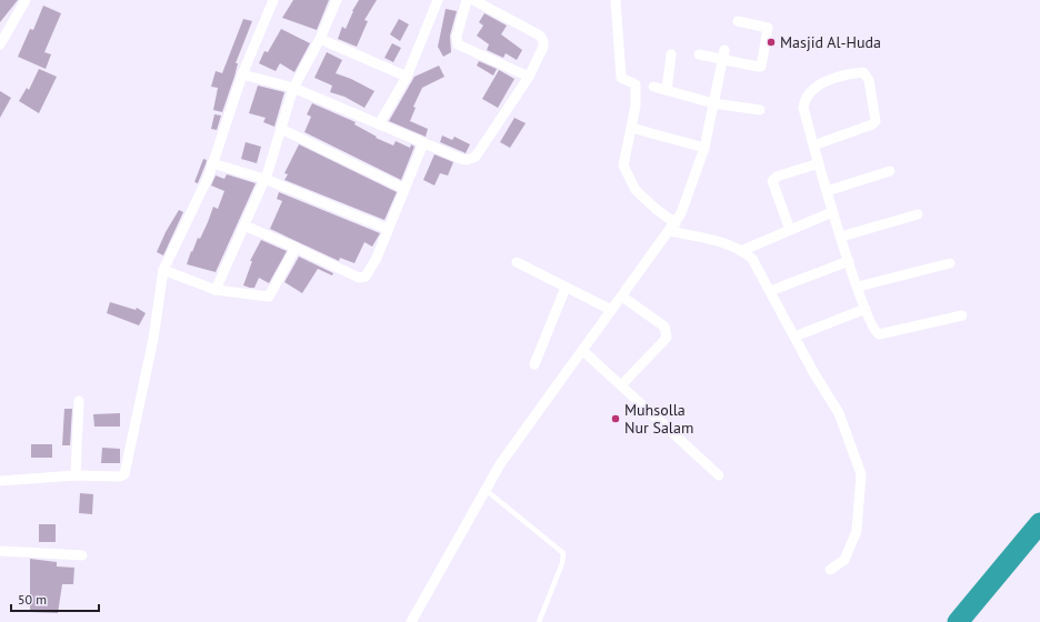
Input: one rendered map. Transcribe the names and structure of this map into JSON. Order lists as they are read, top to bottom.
{
  "places": ["Masjid Al-Huda", "Muhsolla Nur Salam"],
  "scale_bar": "50 m"
}
